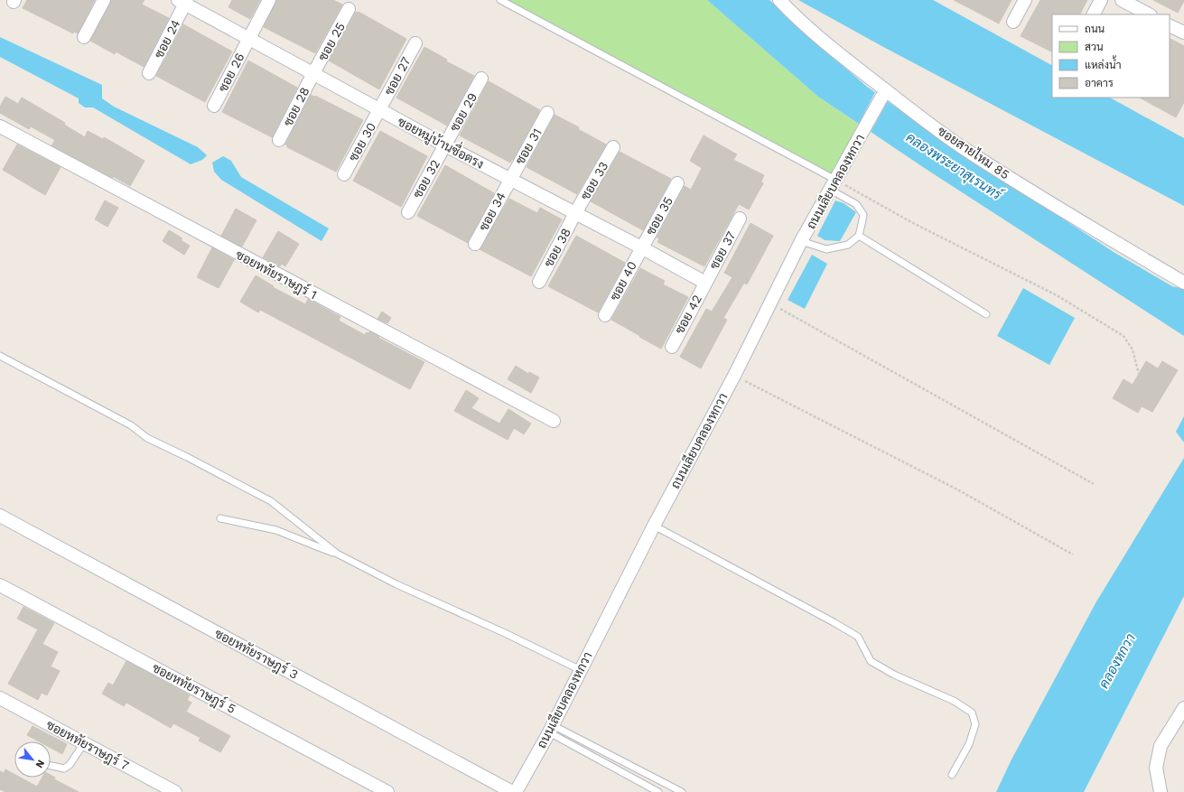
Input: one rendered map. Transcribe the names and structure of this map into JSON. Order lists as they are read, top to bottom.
{
  "streets": {
    "street": [
      "ซอย 24",
      "ซอย 25",
      "ซอย 26",
      "ซอย 27",
      "ซอย 28",
      "ซอย 29",
      "ซอย 30",
      "ซอยหมู่บ้านซื่อตรง",
      "ซอย 31",
      "ซอยสายไหม 85",
      "ซอย 32",
      "ซอย 33",
      "ถนนเลียบคลองหกวา",
      "ซอย 34",
      "ซอย 35",
      "ซอย 38",
      "ซอย 37",
      "ซอยหทัยราษฎร์ 1",
      "ซอย 40",
      "ซอย 42",
      "ซอยหทัยราษฎร์ 3",
      "ซอยหทัยราษฎร์ 5",
      "ซอยหทัยราษฎร์ 7"
    ]
  },
  "crossings": [
    ["ซอย 24", "ซอยหมู่บ้านซื่อตรง"],
    ["ซอย 25", "ซอย 28"],
    ["ซอย 25", "ซอยหมู่บ้านซื่อตรง"],
    ["ซอย 26", "ซอยหมู่บ้านซื่อตรง"],
    ["ซอย 27", "ซอย 30"],
    ["ซอย 27", "ซอยหมู่บ้านซื่อตรง"],
    ["ซอย 28", "ซอยหมู่บ้านซื่อตรง"],
    ["ซอย 29", "ซอยหมู่บ้านซื่อตรง"],
    ["ซอย 29", "ซอย 32"],
    ["ซอย 30", "ซอยหมู่บ้านซื่อตรง"],
    ["ซอยหมู่บ้านซื่อตรง", "ซอย 31"],
    ["ซอยหมู่บ้านซื่อตรง", "ซอย 32"],
    ["ซอยหมู่บ้านซื่อตรง", "ซอย 33"],
    ["ซอยหมู่บ้านซื่อตรง", "ซอย 34"],
    ["ซอยหมู่บ้านซื่อตรง", "ซอย 35"],
    ["ซอยหมู่บ้านซื่อตรง", "ซอย 38"],
    ["ซอยหมู่บ้านซื่อตรง", "ซอย 37"],
    ["ซอยหมู่บ้านซื่อตรง", "ซอย 40"],
    ["ซอยหมู่บ้านซื่อตรง", "ซอย 42"],
    ["ซอย 31", "ซอย 34"],
    ["ซอยสายไหม 85", "ถนนเลียบคลองหกวา"],
    ["ซอย 33", "ซอย 38"],
    ["ซอย 35", "ซอย 40"],
    ["ซอย 37", "ซอย 42"]
  ],
  "water": ["คลองพระยาสุเรนทร์", "คลองหกวา"],
  "legend": [
    "ถนน",
    "สวน",
    "แหล่งน้ำ",
    "อาคาร"
  ],
  "north": "bottom right"
}
